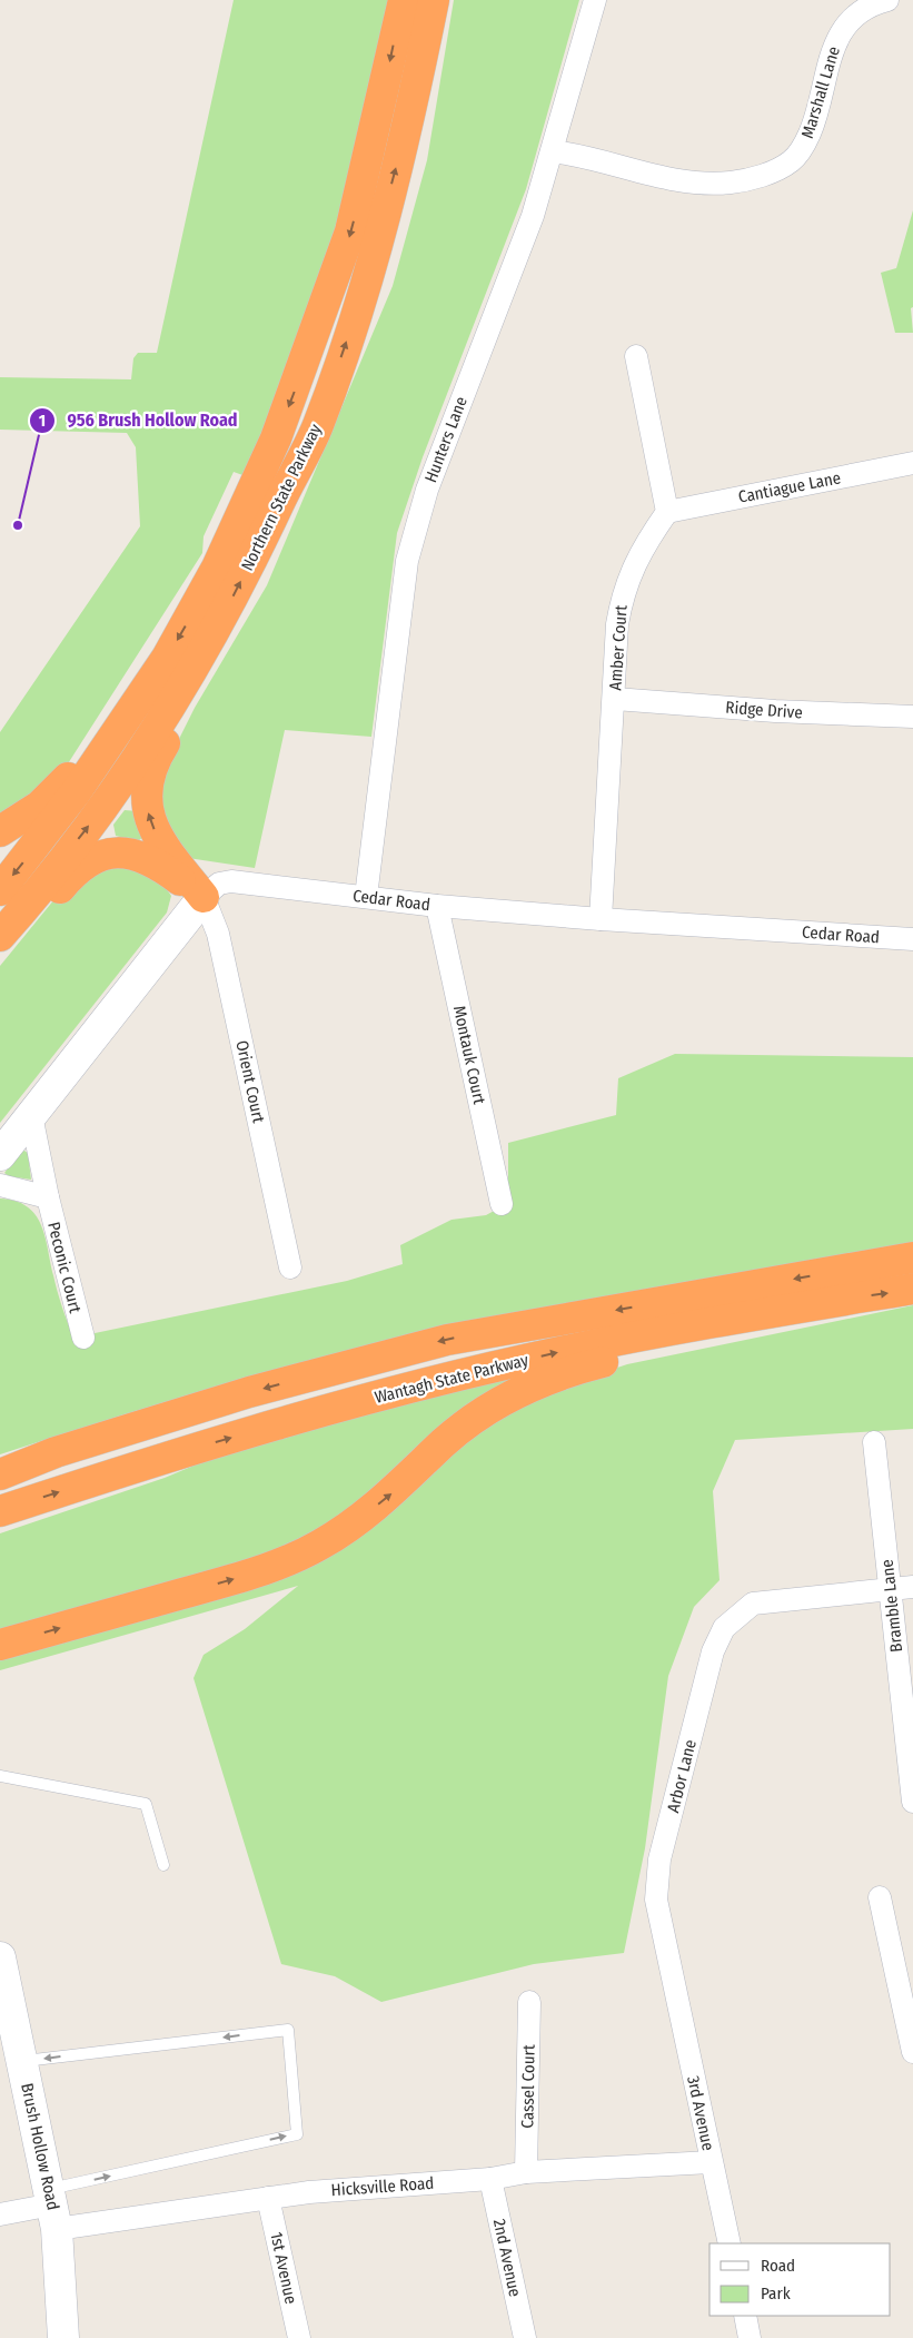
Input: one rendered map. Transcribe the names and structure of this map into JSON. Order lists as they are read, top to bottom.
{
  "streets": {
    "highway": ["Northern State Parkway", "Wantagh State Parkway"],
    "main road": ["Cedar Road", "Brush Hollow Road"],
    "street": [
      "Marshall Lane",
      "Hunters Lane",
      "Cantiague Lane",
      "Amber Court",
      "Ridge Drive",
      "Montauk Court",
      "Orient Court",
      "Peconic Court",
      "Bramble Lane",
      "Arbor Lane",
      "Cassel Court",
      "3rd Avenue",
      "Hicksville Road",
      "2nd Avenue",
      "1st Avenue"
    ]
  },
  "crossings": [
    ["Marshall Lane", "Hunters Lane"],
    ["Hunters Lane", "Cedar Road"],
    ["Cantiague Lane", "Amber Court"],
    ["Amber Court", "Ridge Drive"],
    ["Amber Court", "Cedar Road"],
    ["Cedar Road", "Montauk Court"],
    ["Cedar Road", "Orient Court"],
    ["Cedar Road", "Peconic Court"],
    ["Bramble Lane", "Arbor Lane"],
    ["Arbor Lane", "3rd Avenue"],
    ["Cassel Court", "Hicksville Road"],
    ["3rd Avenue", "Hicksville Road"],
    ["Brush Hollow Road", "Hicksville Road"],
    ["Hicksville Road", "2nd Avenue"],
    ["Hicksville Road", "1st Avenue"]
  ],
  "places": ["956 Brush Hollow Road"],
  "legend": ["Road", "Park"]
}
